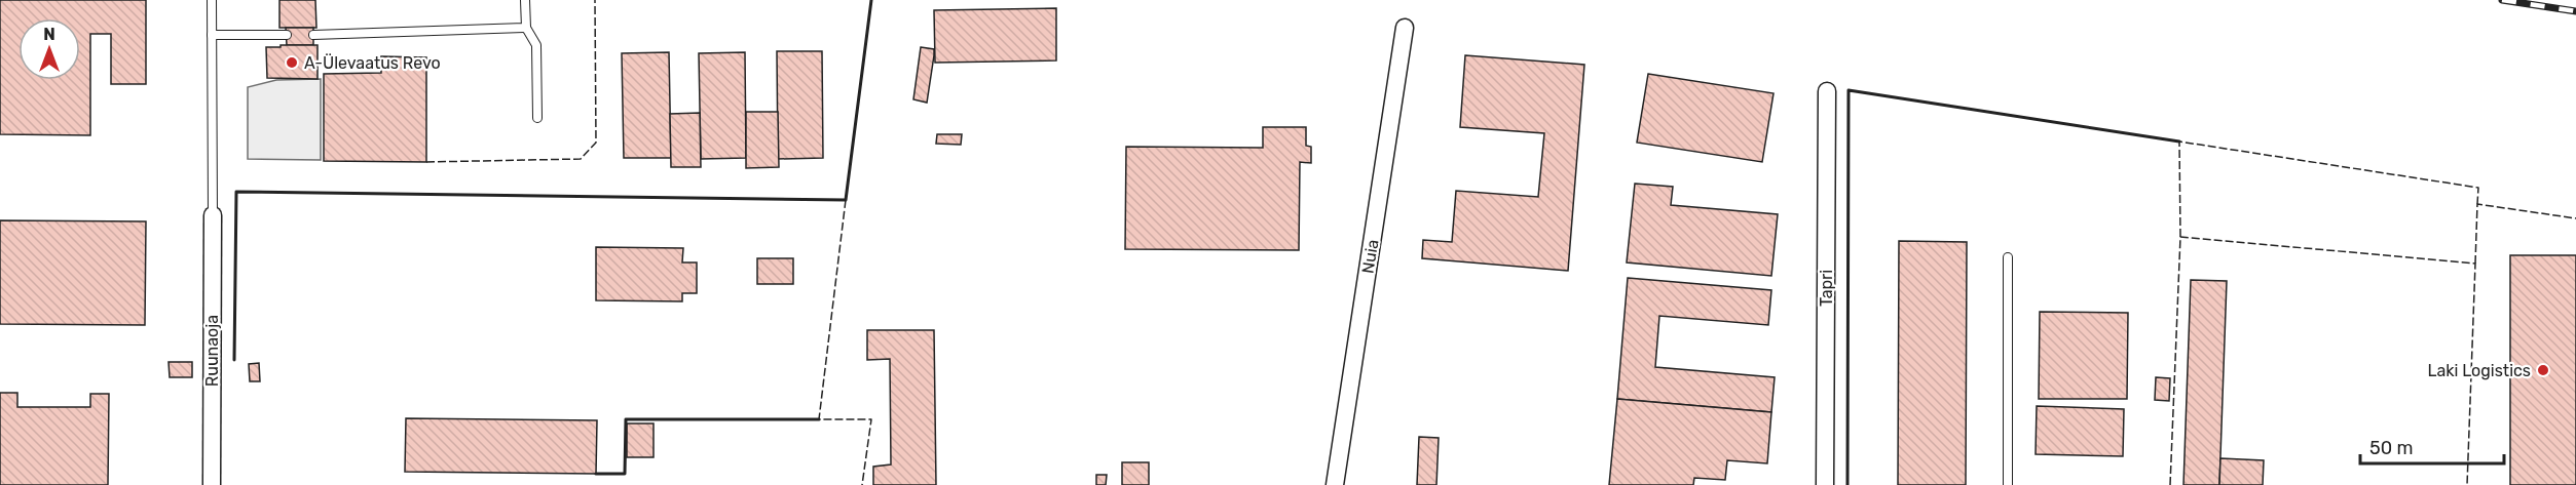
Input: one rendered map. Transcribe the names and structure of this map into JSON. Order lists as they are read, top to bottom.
{
  "streets": {
    "street": ["Nuia", "Tapri", "Ruunaoja"]
  },
  "places": ["A-Ülevaatus Revo", "Laki Logistics"],
  "scale_bar": "50 m",
  "north": "top"
}
